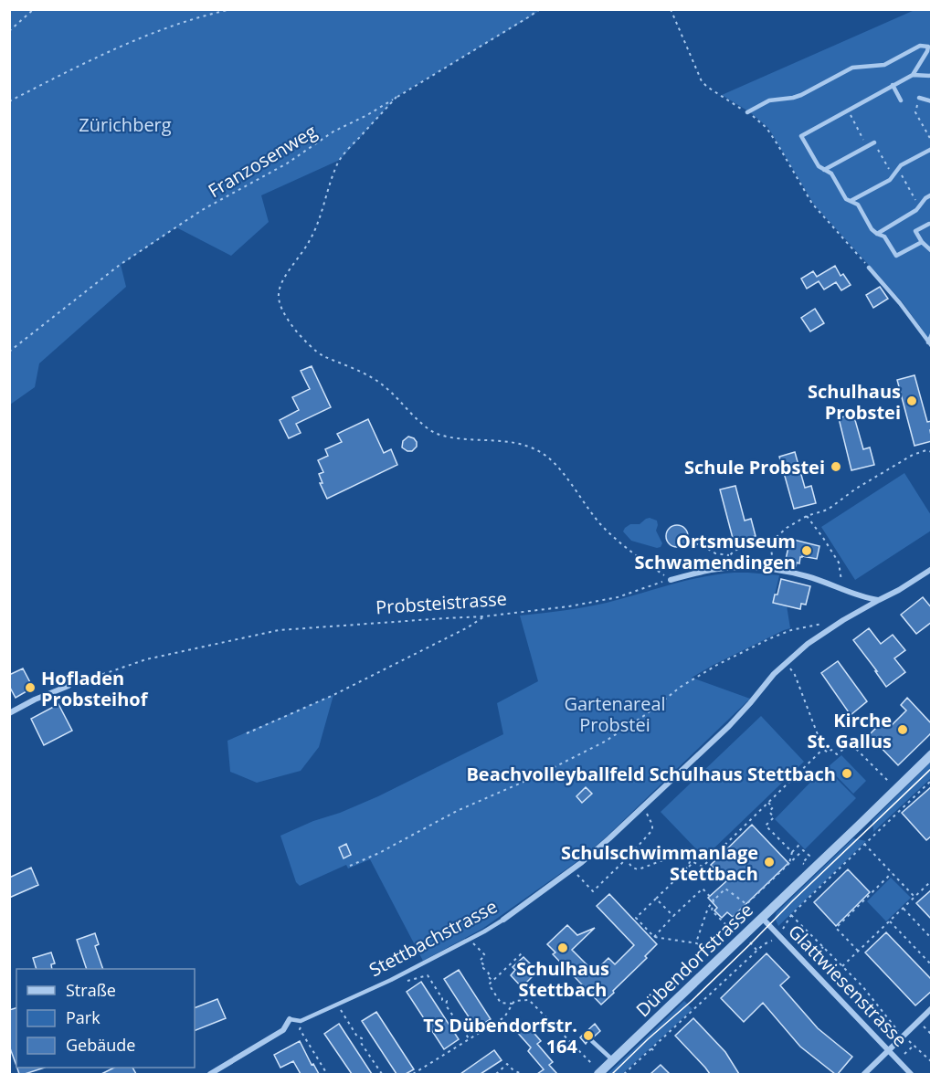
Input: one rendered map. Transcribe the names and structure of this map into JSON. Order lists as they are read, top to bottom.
{
  "streets": {
    "street": ["Stettbachstrasse", "Dübendorfstrasse", "Glattwiesenstrasse"],
    "path": ["Franzosenweg", "Probsteistrasse"]
  },
  "crossings": [
    ["Dübendorfstrasse", "Glattwiesenstrasse"]
  ],
  "parks": ["Zürichberg", "Gartenareal Probstei"],
  "places": [
    "Schulhaus Probstei",
    "Schule Probstei",
    "Ortsmuseum Schwamendingen",
    "Hofladen Probsteihof",
    "Kirche St. Gallus",
    "Beachvolleyballfeld Schulhaus Stettbach",
    "Schulschwimmanlage Stettbach",
    "Schulhaus Stettbach",
    "TS Dübendorfstr. 164"
  ],
  "legend": ["Straße", "Park", "Gebäude"]
}
